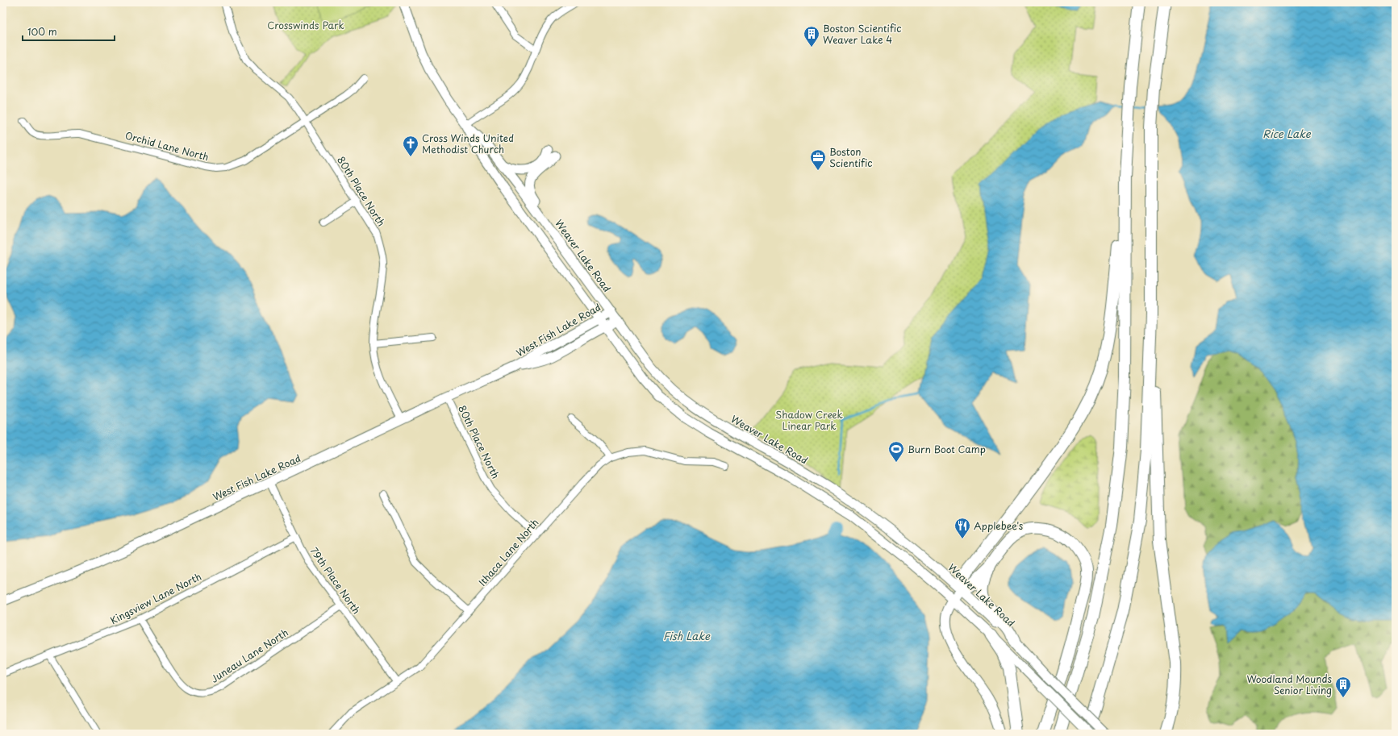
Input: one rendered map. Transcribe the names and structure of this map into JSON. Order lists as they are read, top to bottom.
{
  "streets": {
    "main road": ["Weaver Lake Road", "West Fish Lake Road"],
    "street": [
      "Orchid Lane North",
      "80th Place North",
      "Ithaca Lane North",
      "79th Place North",
      "Kingsview Lane North",
      "Juneau Lane North"
    ]
  },
  "crossings": [
    ["Orchid Lane North", "80th Place North"],
    ["80th Place North", "West Fish Lake Road"],
    ["80th Place North", "Ithaca Lane North"],
    ["Weaver Lake Road", "West Fish Lake Road"],
    ["West Fish Lake Road", "79th Place North"],
    ["Ithaca Lane North", "79th Place North"],
    ["79th Place North", "Kingsview Lane North"],
    ["79th Place North", "Juneau Lane North"],
    ["Kingsview Lane North", "Juneau Lane North"]
  ],
  "water": ["Rice Lake", "Fish Lake"],
  "parks": ["Crosswinds Park", "Shadow Creek Linear Park"],
  "places": {
    "building": ["Boston Scientific Weaver Lake 4", "Woodland Mounds Senior Living"],
    "church": ["Cross Winds United Methodist Church"],
    "office": ["Boston Scientific"],
    "sports": ["Burn Boot Camp"],
    "restaurant": ["Applebee's"]
  },
  "scale_bar": "100 m"
}
